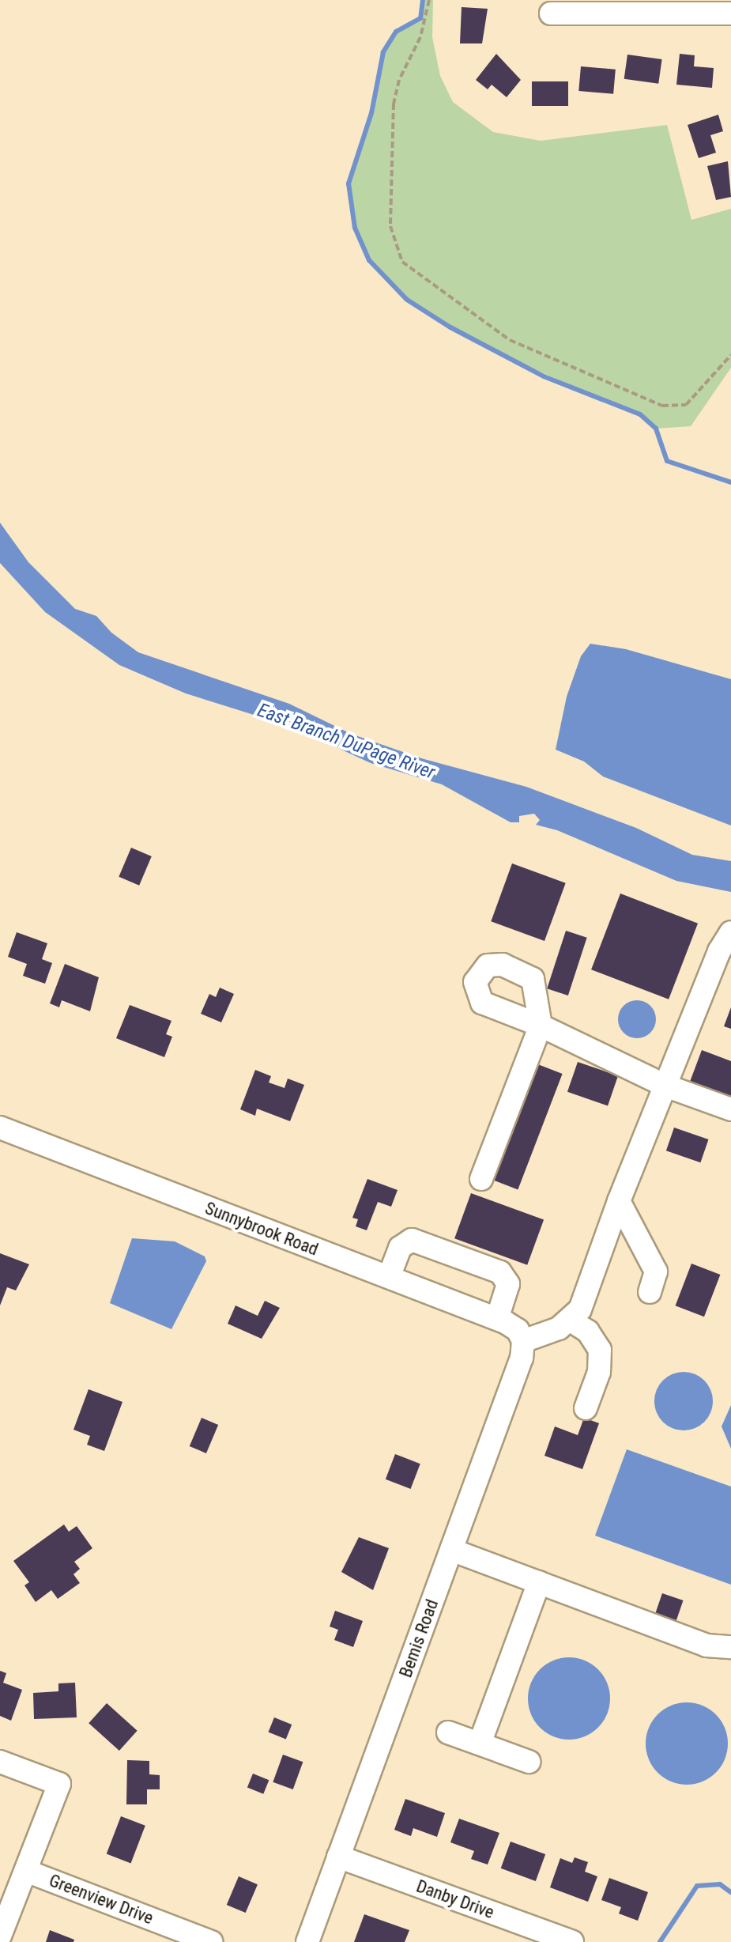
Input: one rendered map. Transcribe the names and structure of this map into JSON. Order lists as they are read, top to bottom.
{
  "streets": {
    "street": [
      "Sunnybrook Road",
      "Bemis Road",
      "Greenview Drive",
      "Danby Drive"
    ]
  },
  "crossings": [
    ["Sunnybrook Road", "Bemis Road"],
    ["Bemis Road", "Danby Drive"]
  ],
  "water": ["East Branch DuPage River"]
}
